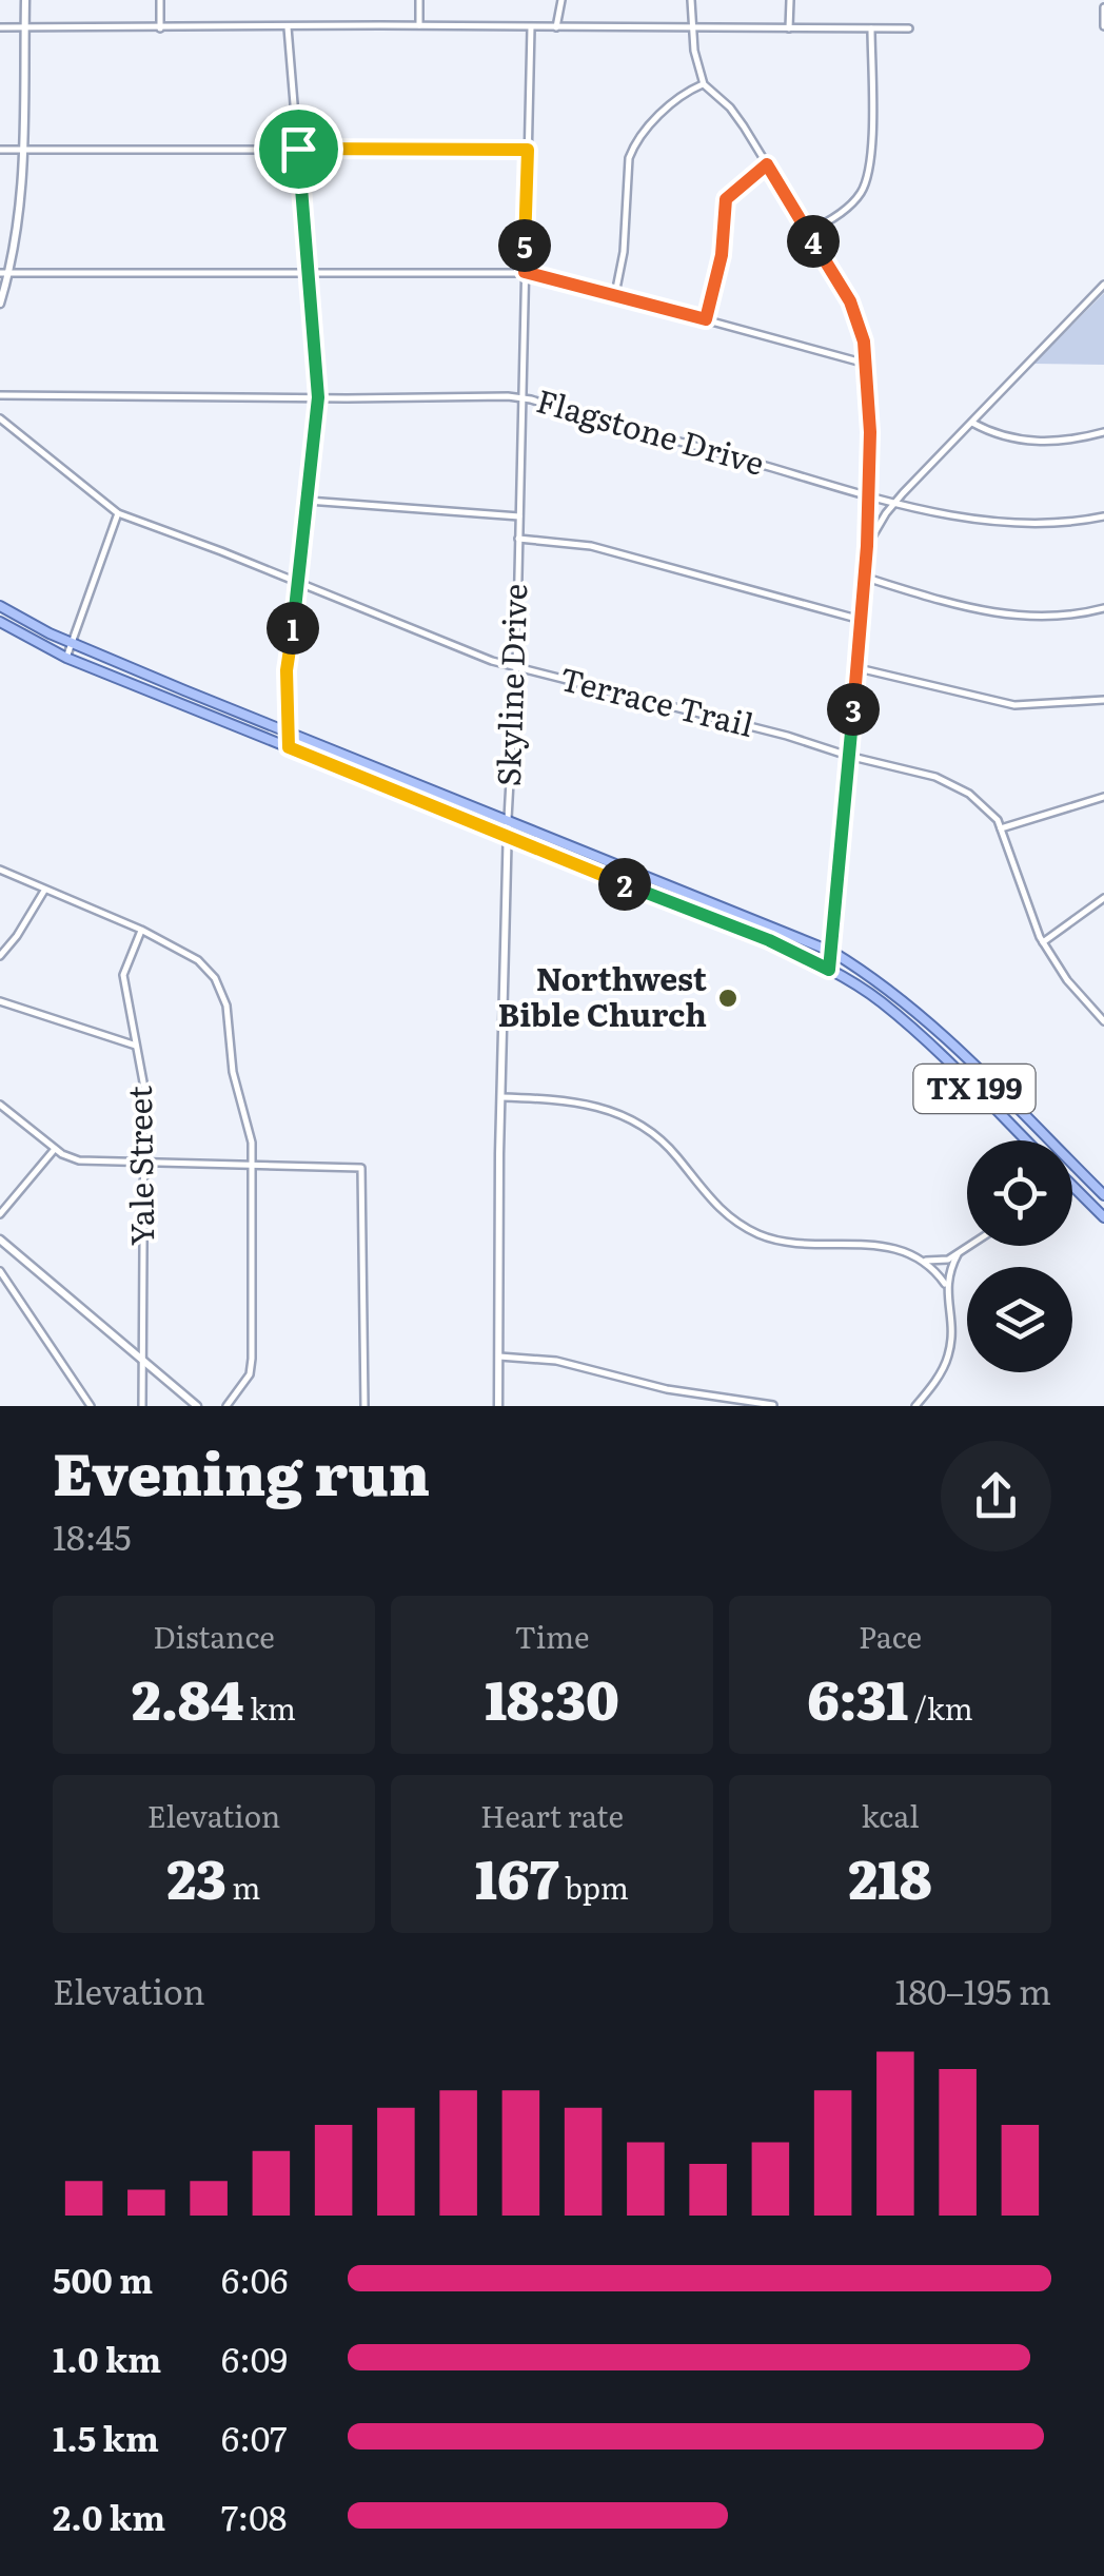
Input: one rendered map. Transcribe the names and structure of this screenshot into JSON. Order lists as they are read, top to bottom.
{
  "streets": {
    "main road": ["TX 199"],
    "street": [
      "Flagstone Drive",
      "Skyline Drive",
      "Terrace Trail",
      "Yale Street"
    ]
  },
  "crossings": [
    ["Flagstone Drive", "Skyline Drive"],
    ["Skyline Drive", "Terrace Trail"],
    ["Skyline Drive", "TX 199"]
  ],
  "places": ["Northwest Bible Church"],
  "page": {
    "pins": [
      "4",
      "5",
      "1",
      "3",
      "2"
    ],
    "heading": ["Evening run", "18:45"],
    "stats": [
      ["Distance", "2.84 km"],
      ["Time", "18:30"],
      ["Pace", "6:31 /km"],
      ["Elevation", "23 m"],
      ["Heart rate", "167 bpm"],
      ["kcal", "218"]
    ],
    "chart": ["Elevation", "180–195 m"],
    "list": [
      {
        "name": "500 m",
        "note": "6:06"
      },
      {
        "name": "1.0 km",
        "note": "6:09"
      },
      {
        "name": "1.5 km",
        "note": "6:07"
      },
      {
        "name": "2.0 km",
        "note": "7:08"
      }
    ]
  }
}
